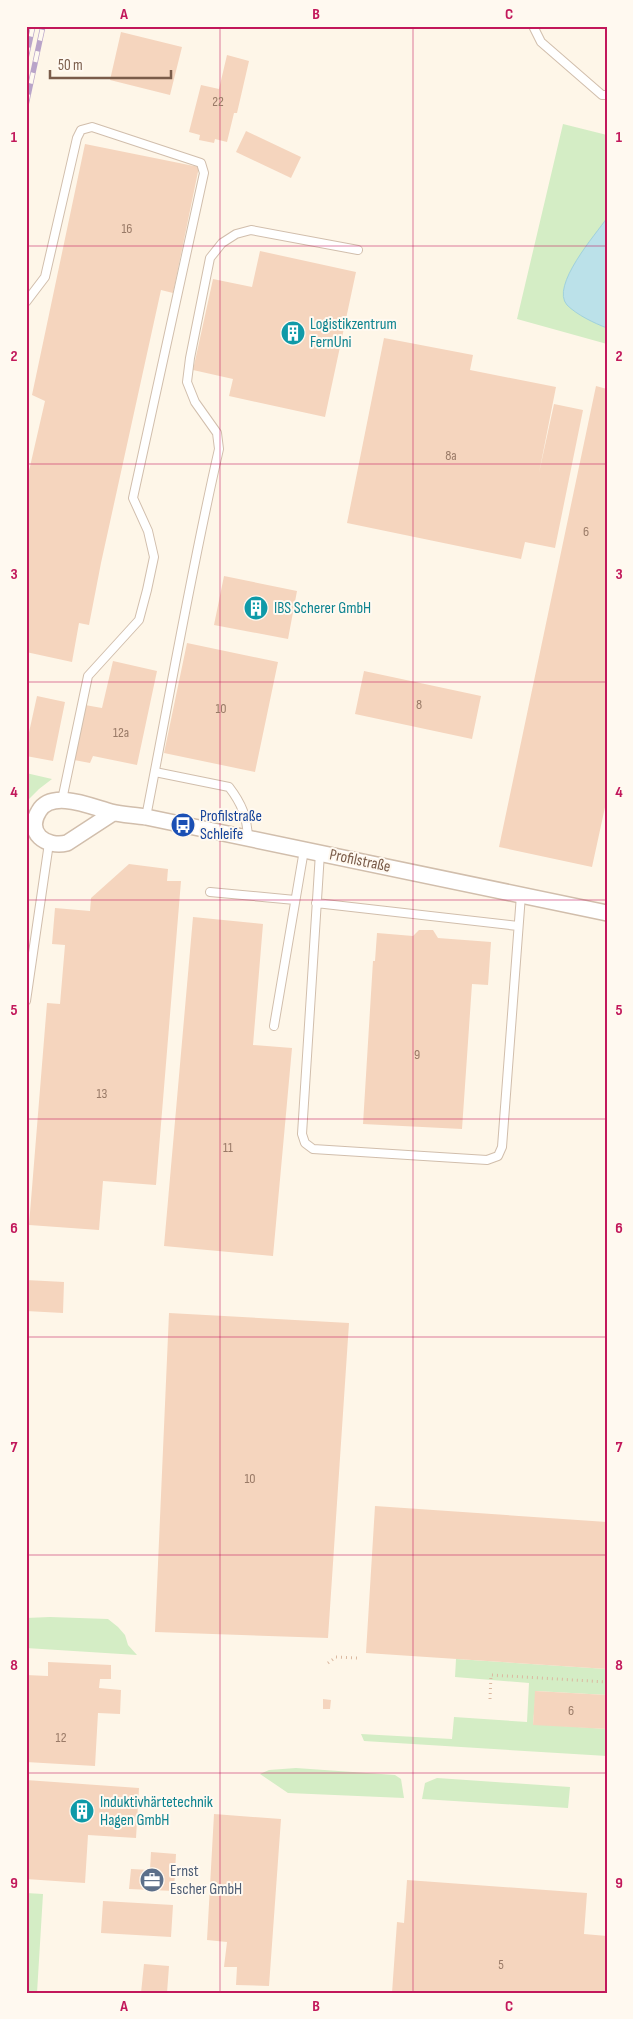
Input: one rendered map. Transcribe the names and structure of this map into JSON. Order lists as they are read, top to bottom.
{
  "streets": {
    "street": ["Profilstraße"]
  },
  "places": {
    "building": ["Logistikzentrum FernUni", "IBS Scherer GmbH", "Induktivhärtetechnik Hagen GmbH"],
    "bus stop": ["Profilstraße Schleife"],
    "office": ["Ernst Escher GmbH"]
  },
  "house_numbers": [
    "22",
    "16",
    "8a",
    "6",
    "8",
    "10",
    "12a",
    "9",
    "13",
    "11",
    "10",
    "6",
    "12",
    "5"
  ],
  "scale_bar": "50 m",
  "grid": {
    "columns": ["A", "B", "C"],
    "rows": [
      "1",
      "2",
      "3",
      "4",
      "5",
      "6",
      "7",
      "8",
      "9"
    ]
  }
}
